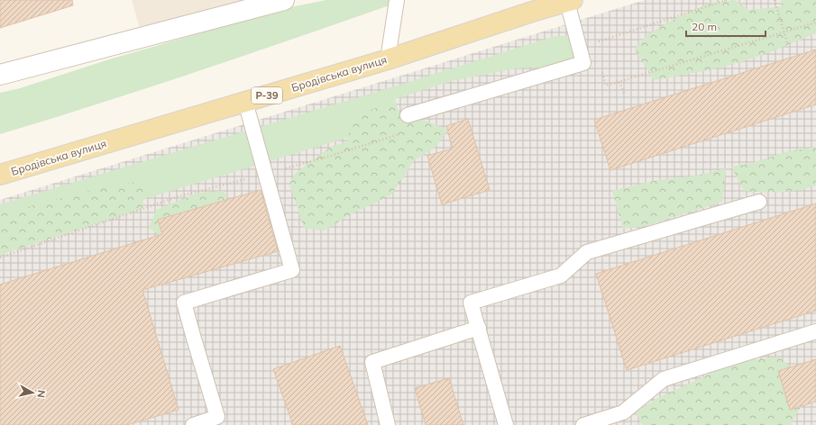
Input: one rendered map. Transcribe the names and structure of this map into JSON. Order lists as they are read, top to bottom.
{
  "streets": {
    "main road": ["Бродівська вулиця", "Р-39"]
  },
  "scale_bar": "20 m",
  "north": "right"
}
